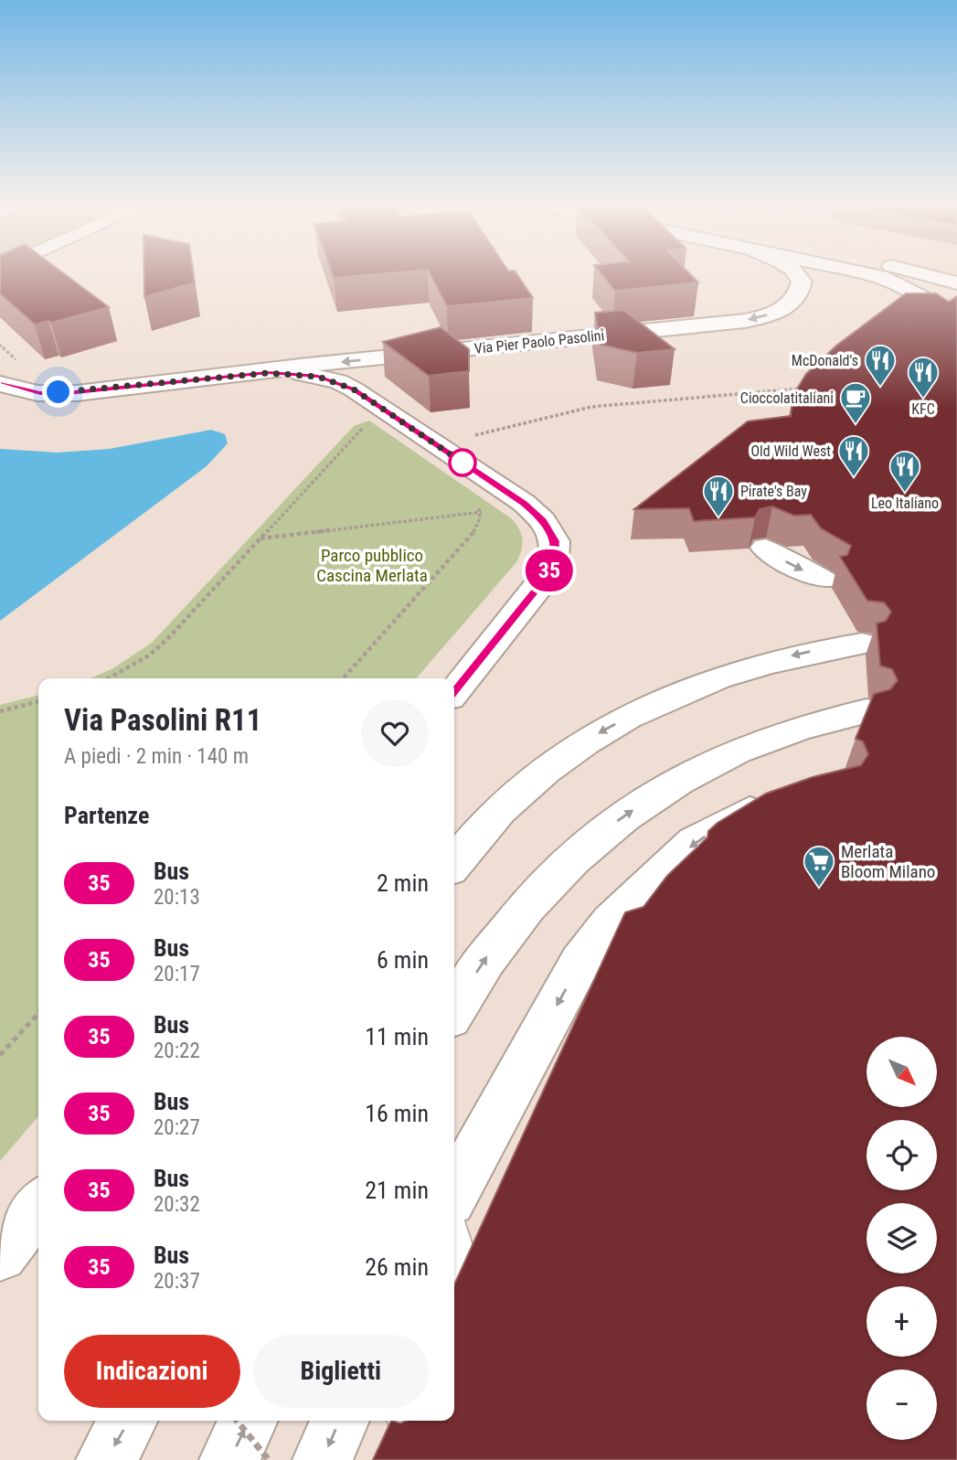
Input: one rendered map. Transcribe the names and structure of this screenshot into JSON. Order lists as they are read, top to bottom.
{
  "streets": {
    "main road": ["Via Pier Paolo Pasolini"]
  },
  "one_way": ["Via Pier Paolo Pasolini"],
  "parks": ["Parco pubblico Cascina Merlata"],
  "places": {
    "restaurant": [
      "McDonald's",
      "KFC",
      "Old Wild West",
      "Leo Italiano",
      "Pirate's Bay"
    ],
    "cafe": ["Cioccolatitaliani"],
    "supermarket": ["Merlata Bloom Milano"]
  },
  "lines": ["bus line 35"],
  "north": "bottom right",
  "page": {
    "on_map": "35",
    "heading": [
      ["Via Pasolini R11", "A piedi · 2 min · 140 m"],
      "Partenze"
    ],
    "list": [
      {
        "mark": "35",
        "name": "Bus",
        "note": "20:13",
        "value": "2 min"
      },
      {
        "mark": "35",
        "name": "Bus",
        "note": "20:17",
        "value": "6 min"
      },
      {
        "mark": "35",
        "name": "Bus",
        "note": "20:22",
        "value": "11 min"
      },
      {
        "mark": "35",
        "name": "Bus",
        "note": "20:27",
        "value": "16 min"
      },
      {
        "mark": "35",
        "name": "Bus",
        "note": "20:32",
        "value": "21 min"
      },
      {
        "mark": "35",
        "name": "Bus",
        "note": "20:37",
        "value": "26 min"
      }
    ],
    "map_buttons": ["+", "−"],
    "buttons": ["Indicazioni", "Biglietti"]
  }
}
